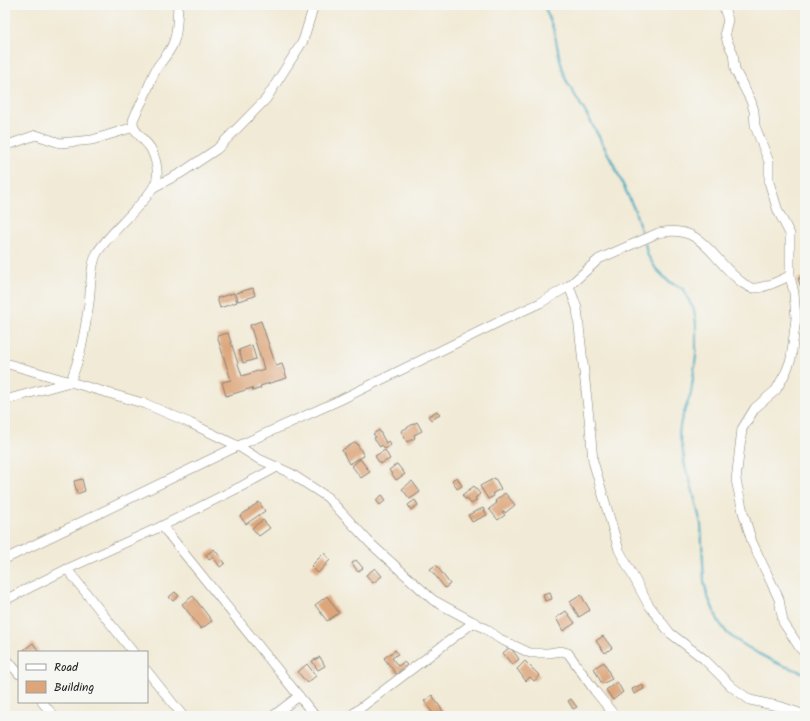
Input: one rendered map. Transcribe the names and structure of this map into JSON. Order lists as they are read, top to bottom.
{
  "legend": ["Road", "Building"]
}
